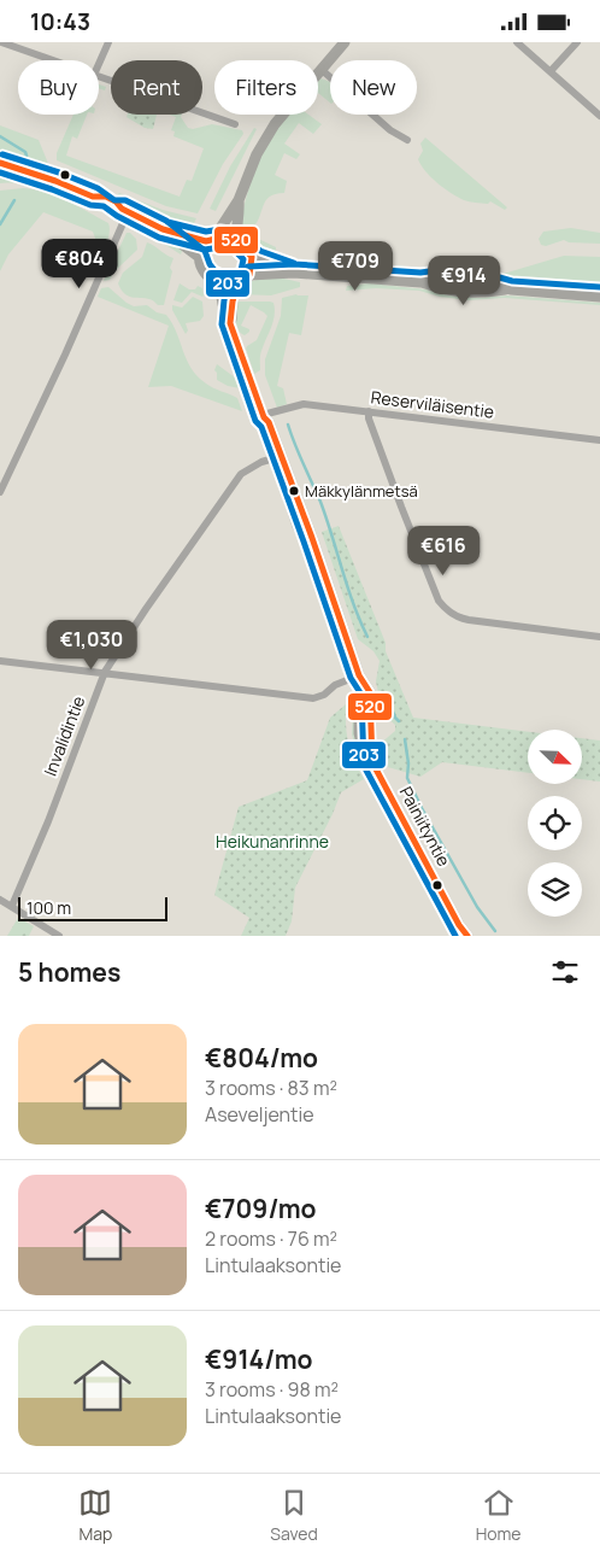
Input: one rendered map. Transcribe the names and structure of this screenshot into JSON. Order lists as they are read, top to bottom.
{
  "streets": {
    "street": ["Reserviläisentie", "Invalidintie", "Painiityntie"]
  },
  "crossings": [
    ["Reserviläisentie", "Painiityntie"],
    ["Invalidintie", "Painiityntie"]
  ],
  "parks": ["Heikunanrinne"],
  "places": ["Mäkkylänmetsä"],
  "lines": ["transit line 520", "transit line 203"],
  "scale_bar": "100 m",
  "north": "bottom right",
  "page": {
    "status": "10:43",
    "chip": [
      "Buy",
      "Rent",
      "Filters",
      "New"
    ],
    "price": [
      "€804",
      "€709",
      "€914",
      "€616",
      "€1,030"
    ],
    "scale": "100 m",
    "heading": "5 homes",
    "list": [
      {
        "name": "€804/mo",
        "note": "3 rooms · 83 m² · Aseveljentie"
      },
      {
        "name": "€709/mo",
        "note": "2 rooms · 76 m² · Lintulaaksontie"
      },
      {
        "name": "€914/mo",
        "note": "3 rooms · 98 m² · Lintulaaksontie"
      }
    ],
    "tabs": ["Map", "Saved", "Home"]
  }
}
